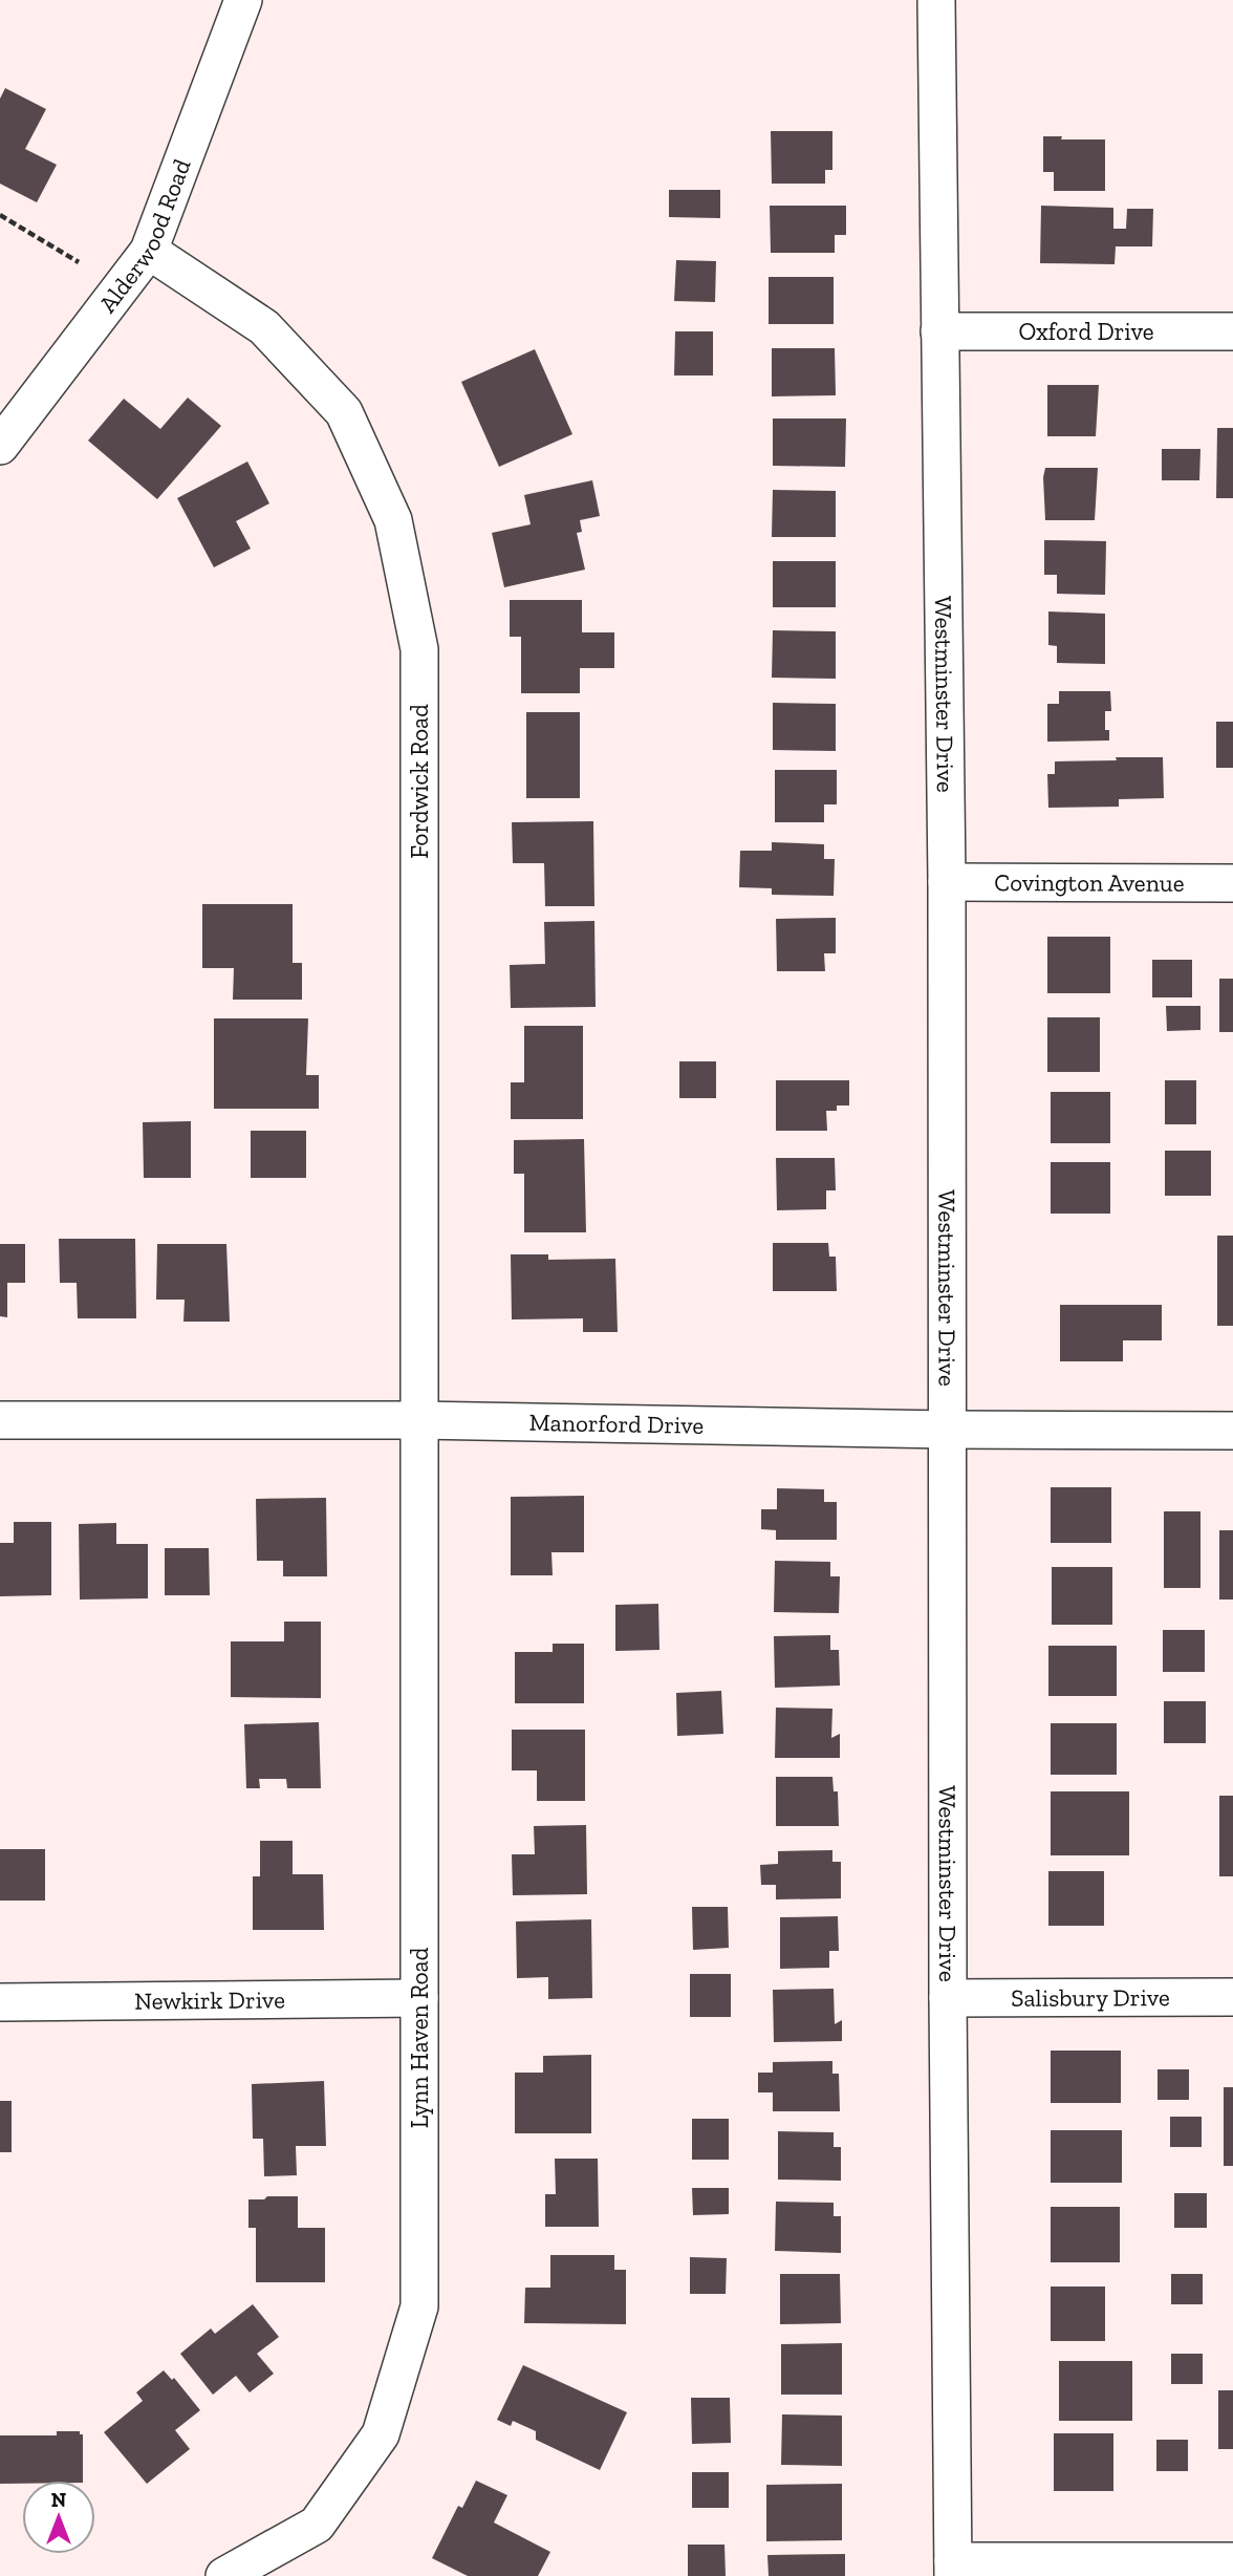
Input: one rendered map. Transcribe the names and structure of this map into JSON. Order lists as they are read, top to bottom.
{
  "streets": {
    "street": [
      "Alderwood Road",
      "Oxford Drive",
      "Westminster Drive",
      "Fordwick Road",
      "Covington Avenue",
      "Manorford Drive",
      "Salisbury Drive",
      "Newkirk Drive",
      "Lynn Haven Road"
    ]
  },
  "crossings": [
    ["Alderwood Road", "Fordwick Road"],
    ["Oxford Drive", "Westminster Drive"],
    ["Westminster Drive", "Covington Avenue"],
    ["Westminster Drive", "Manorford Drive"],
    ["Westminster Drive", "Salisbury Drive"],
    ["Fordwick Road", "Manorford Drive"],
    ["Fordwick Road", "Lynn Haven Road"],
    ["Manorford Drive", "Lynn Haven Road"],
    ["Newkirk Drive", "Lynn Haven Road"]
  ],
  "north": "top"
}
